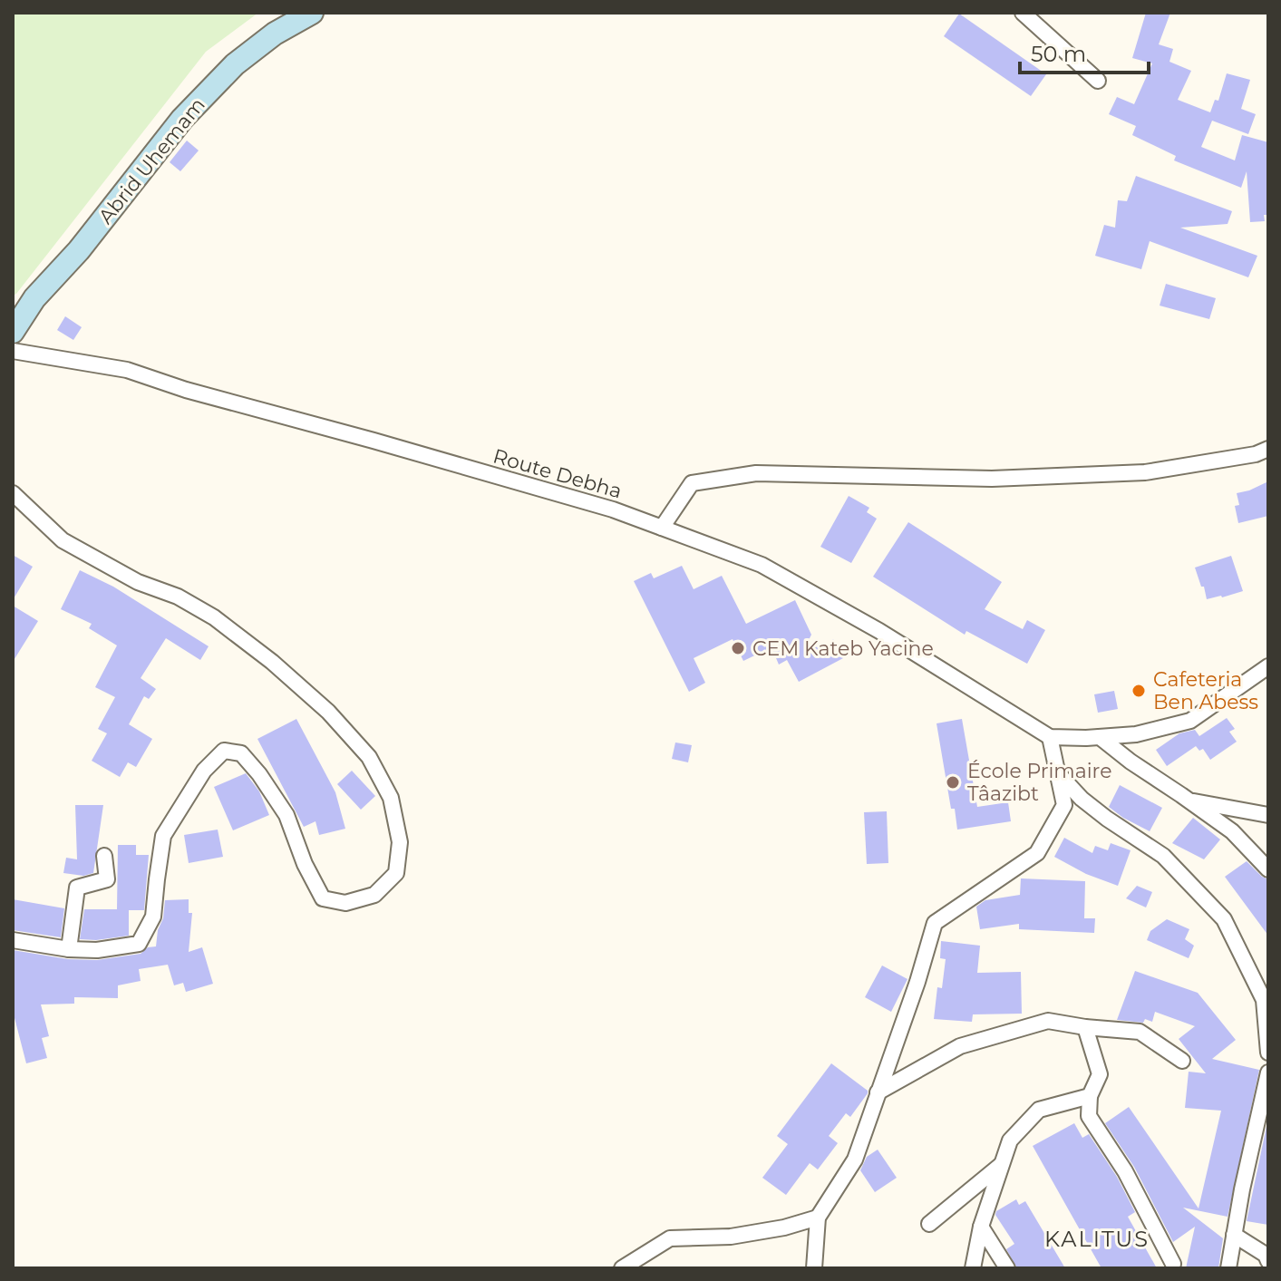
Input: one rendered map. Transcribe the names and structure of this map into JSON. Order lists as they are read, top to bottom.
{
  "streets": {
    "street": ["Abrid Uhemam", "Route Debha"]
  },
  "districts": ["KALITUS"],
  "places": ["CEM Kateb Yacine", "Cafeteria Ben Abess", "École Primaire Tâazibt"],
  "scale_bar": "50 m"
}
